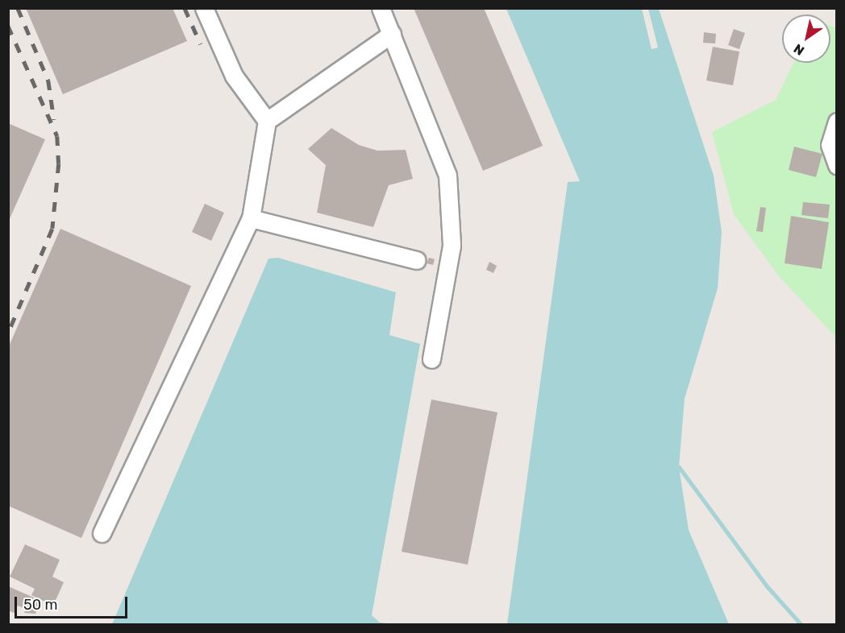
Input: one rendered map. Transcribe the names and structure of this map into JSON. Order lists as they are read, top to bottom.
{
  "scale_bar": "50 m",
  "north": "bottom left"
}
